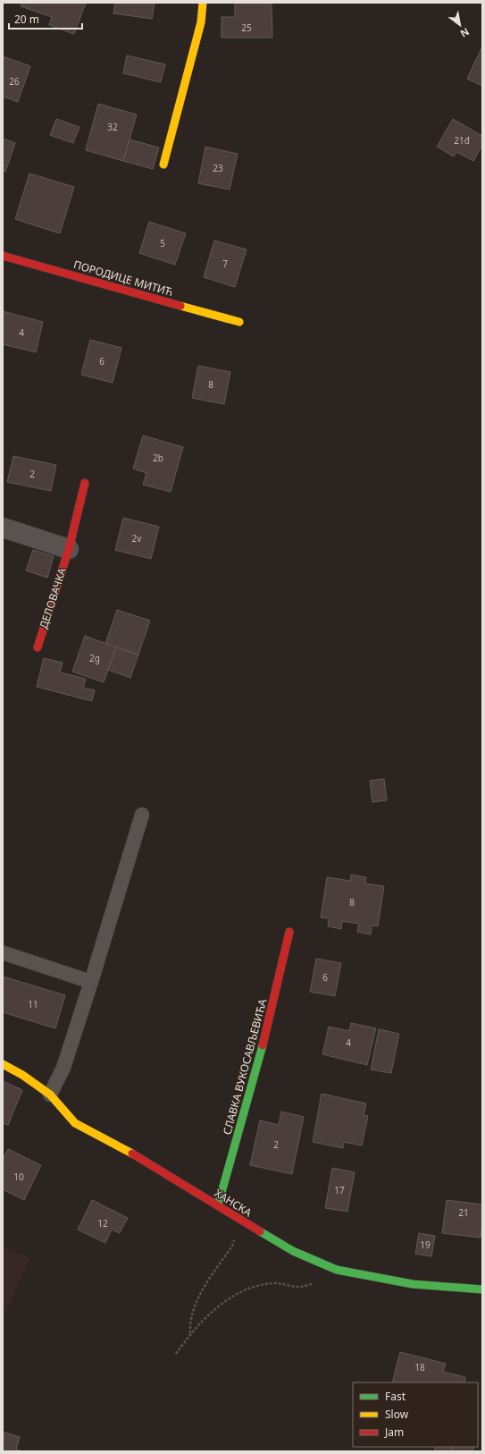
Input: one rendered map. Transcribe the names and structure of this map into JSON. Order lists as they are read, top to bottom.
{
  "streets": {
    "street": [
      "ПОРОДИЦЕ МИТИЋ",
      "ДЕЛОВАЧКА",
      "СЛАВКА ВУКОСАВЉЕВИЋА",
      "ХАНСКА"
    ]
  },
  "crossings": [
    ["СЛАВКА ВУКОСАВЉЕВИЋА", "ХАНСКА"]
  ],
  "house_numbers": [
    "25",
    "26",
    "32",
    "21đ",
    "23",
    "5",
    "7",
    "4",
    "6",
    "8",
    "2b",
    "2",
    "2v",
    "2g",
    "8",
    "6",
    "11",
    "4",
    "2",
    "10",
    "17",
    "21",
    "12",
    "19",
    "18"
  ],
  "legend": ["Fast", "Slow", "Jam"],
  "scale_bar": "20 m",
  "north": "bottom right"
}
